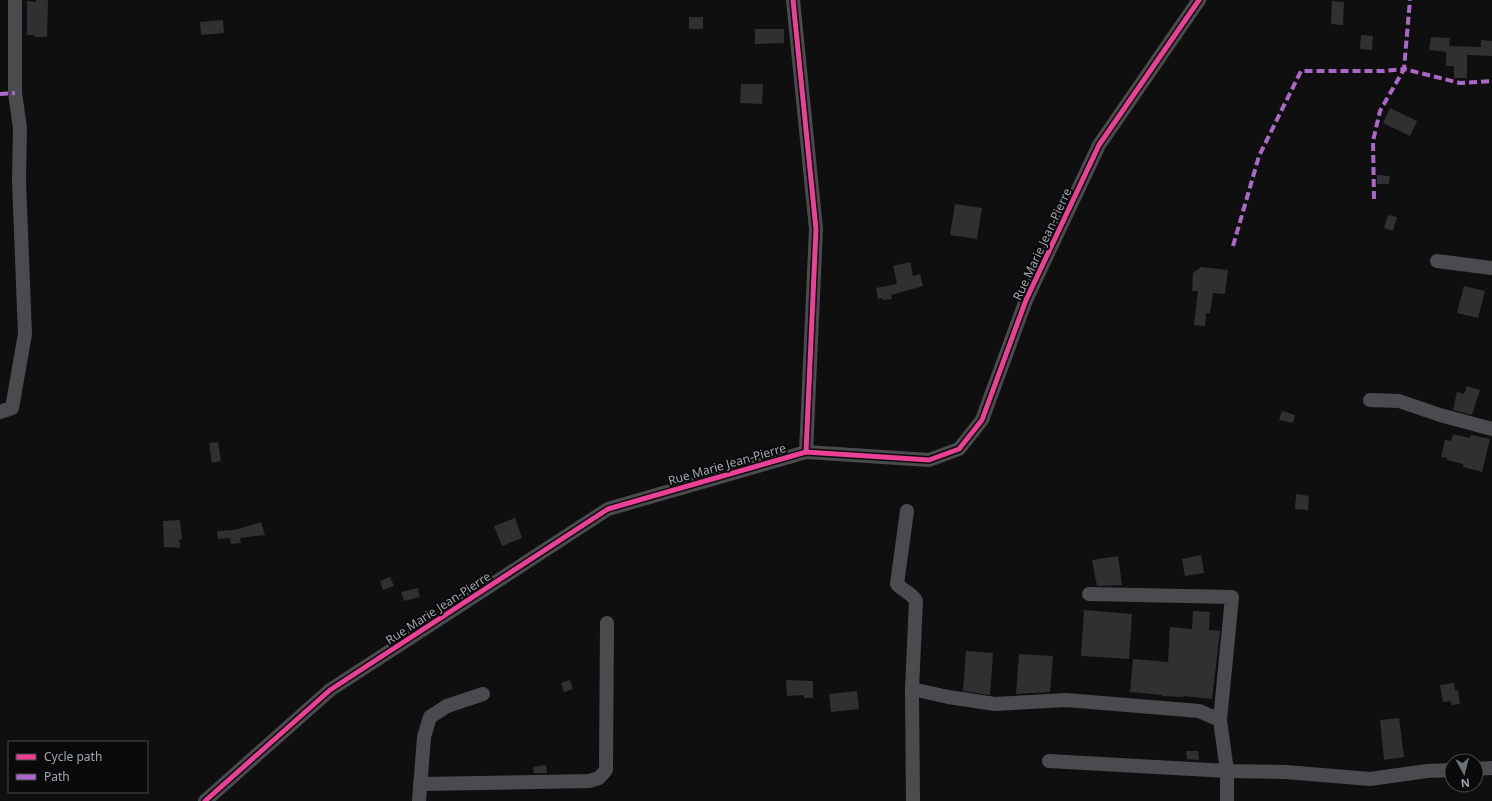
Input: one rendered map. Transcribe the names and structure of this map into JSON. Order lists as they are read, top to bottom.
{
  "streets": {
    "street": ["Rue Marie Jean-Pierre"]
  },
  "legend": ["Cycle path", "Path"],
  "north": "bottom"
}
